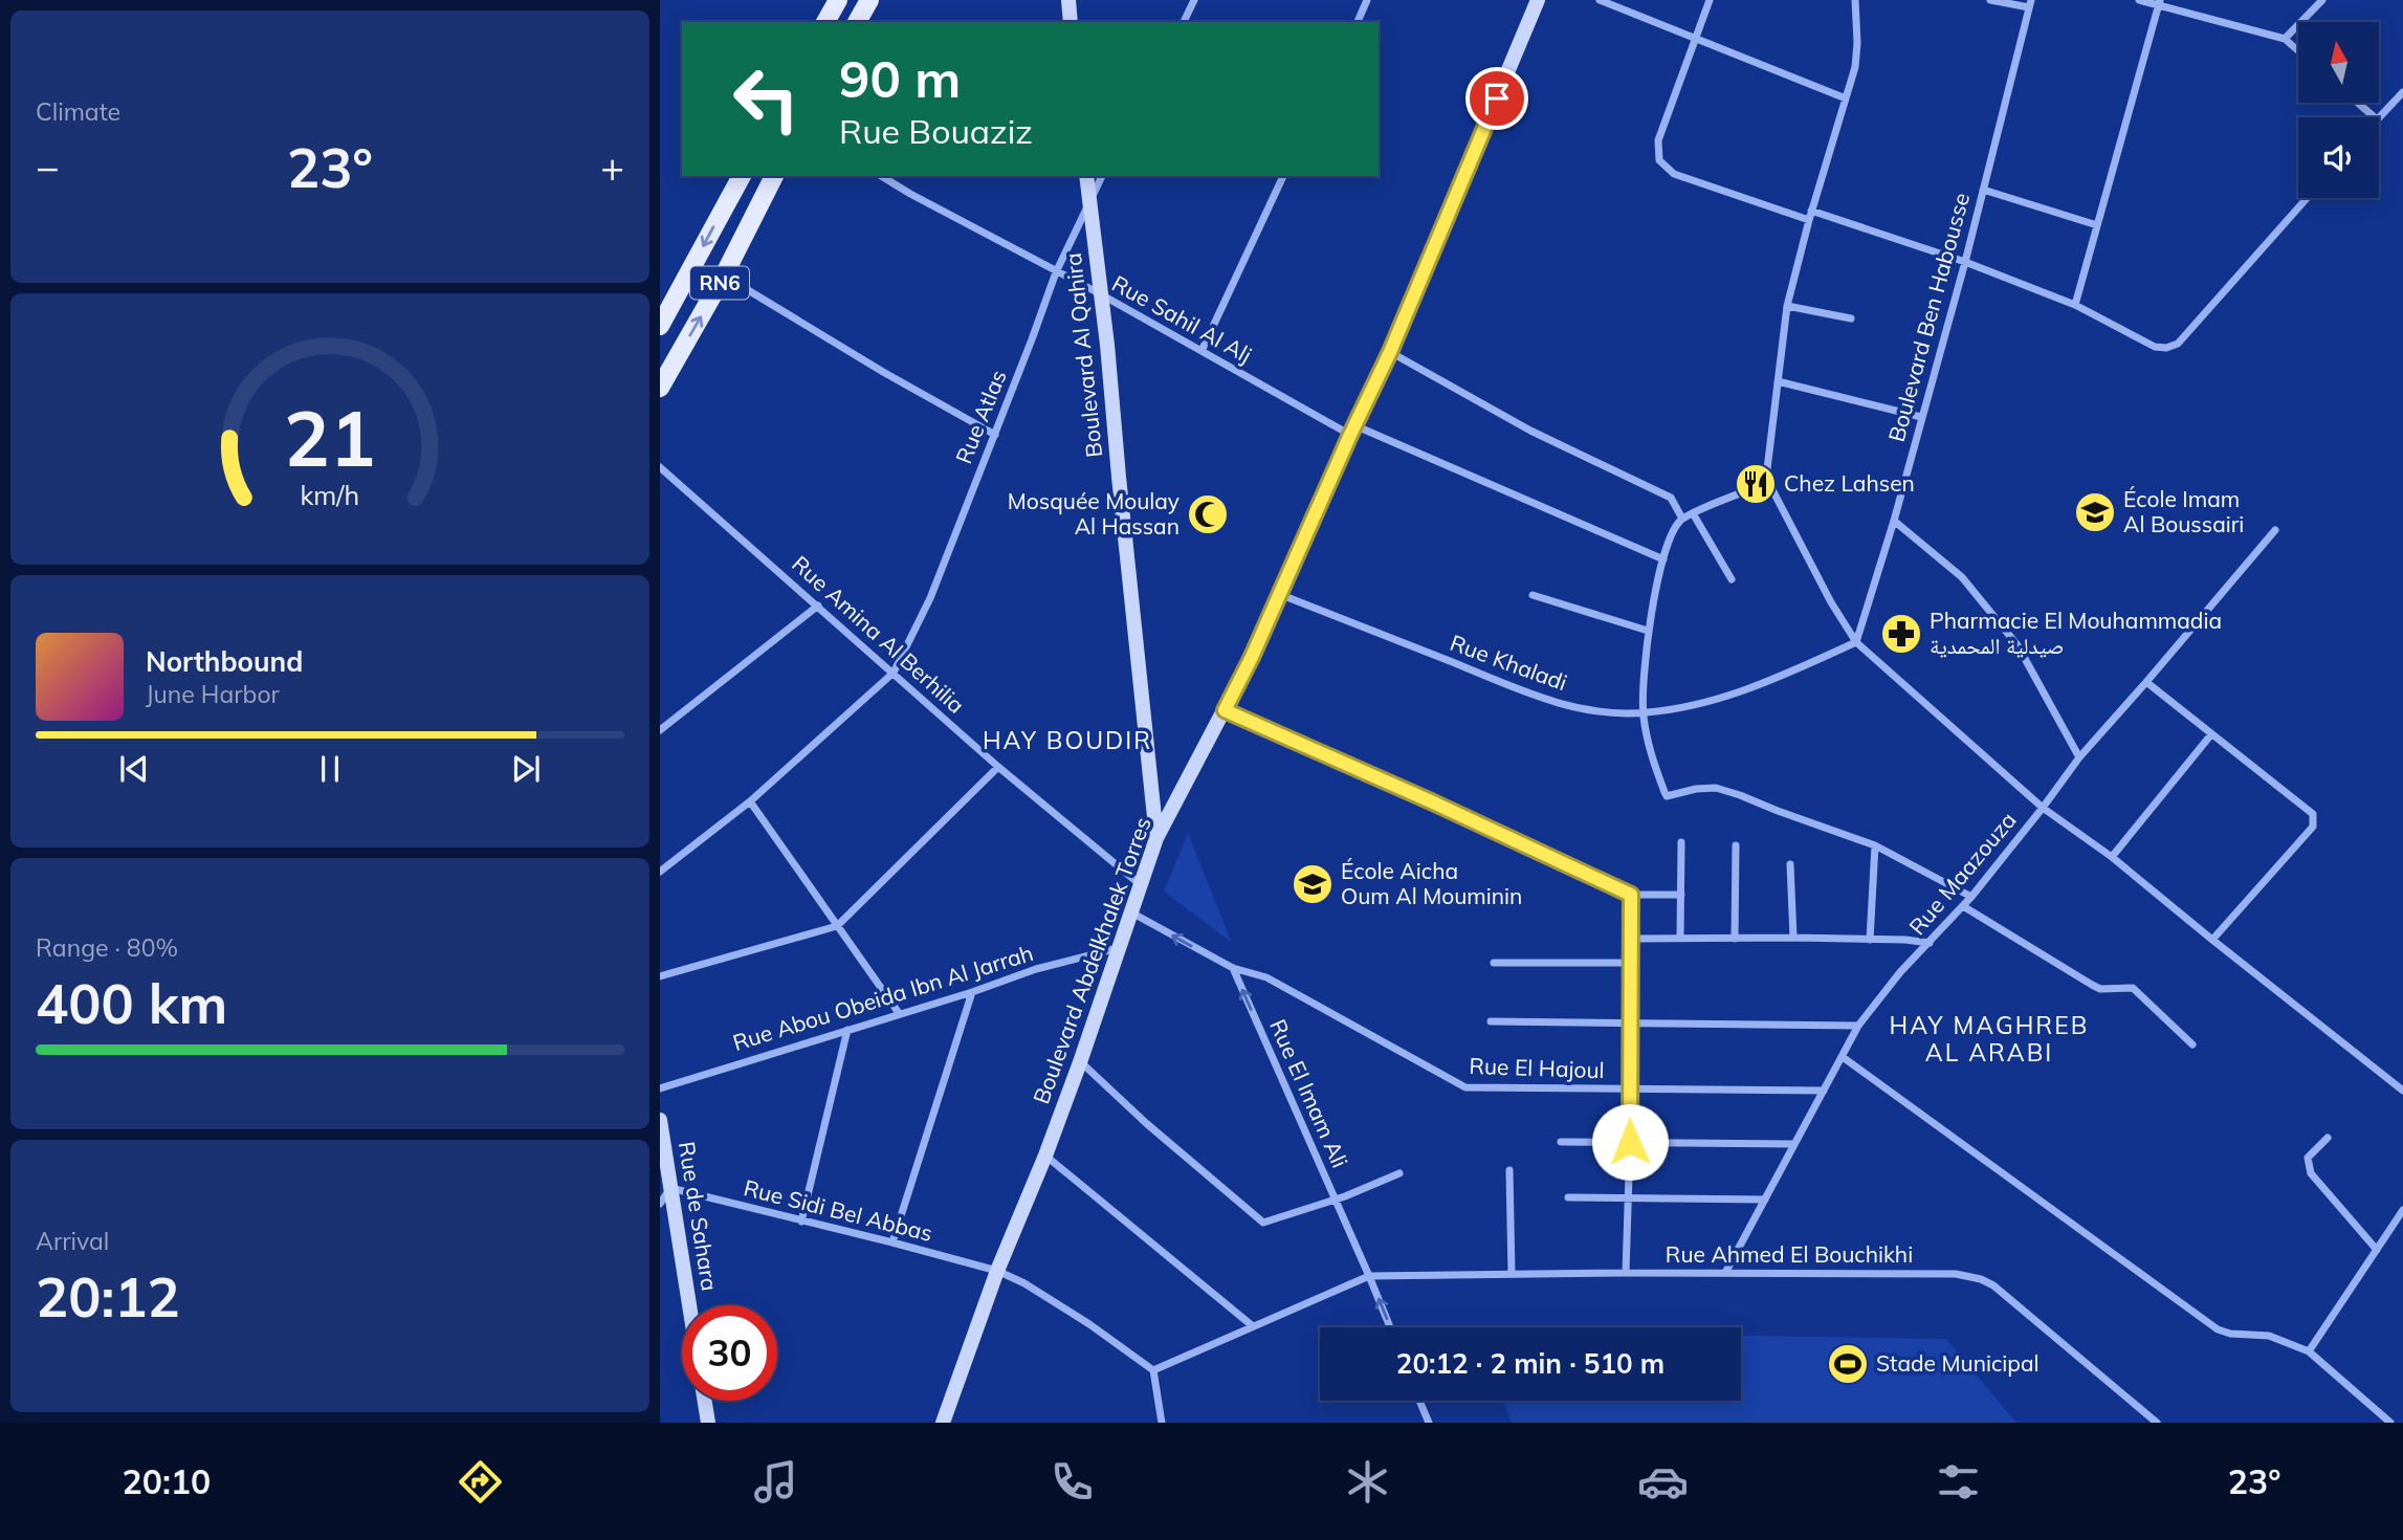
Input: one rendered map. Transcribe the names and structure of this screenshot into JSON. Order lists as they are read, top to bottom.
{
  "streets": {
    "main road": [
      "RN6",
      "Boulevard Al Qahira",
      "Boulevard Abdelkhalek Torres",
      "Rue de Sahara"
    ],
    "street": [
      "Boulevard Ben Habousse",
      "Rue Sahil Al Alj",
      "Rue Atlas",
      "Rue Amina Al Berhilia",
      "Rue Khaladi",
      "Rue Maazouza",
      "Rue Abou Obeida Ibn Al Jarrah",
      "Rue El Hajoul",
      "Rue El Imam Ali",
      "Rue Sidi Bel Abbas",
      "Rue Ahmed El Bouchikhi"
    ]
  },
  "crossings": [
    ["Boulevard Ben Habousse", "Rue Khaladi"],
    ["Rue Sahil Al Alj", "Boulevard Al Qahira"],
    ["Rue Sahil Al Alj", "Rue Atlas"],
    ["Rue Sahil Al Alj", "Boulevard Abdelkhalek Torres"],
    ["Boulevard Al Qahira", "Rue Atlas"],
    ["Boulevard Al Qahira", "Boulevard Abdelkhalek Torres"],
    ["Rue Atlas", "Rue Amina Al Berhilia"],
    ["Rue Amina Al Berhilia", "Boulevard Abdelkhalek Torres"],
    ["Rue Khaladi", "Boulevard Abdelkhalek Torres"],
    ["Rue Maazouza", "Rue El Hajoul"],
    ["Rue Maazouza", "Rue Ahmed El Bouchikhi"],
    ["Boulevard Abdelkhalek Torres", "Rue Abou Obeida Ibn Al Jarrah"],
    ["Boulevard Abdelkhalek Torres", "Rue Sidi Bel Abbas"],
    ["Rue El Hajoul", "Rue El Imam Ali"],
    ["Rue El Imam Ali", "Rue Ahmed El Bouchikhi"],
    ["Rue Sidi Bel Abbas", "Rue de Sahara"]
  ],
  "one_way": ["Rue El Imam Ali"],
  "districts": ["HAY BOUDIR", "HAY MAGHREB AL ARABI"],
  "places": {
    "restaurant": ["Chez Lahsen"],
    "school or university": ["École Imam Al Boussairi", "École Aicha Oum Al Mouminin"],
    "mosque": ["Mosquée Moulay Al Hassan"],
    "pharmacy": ["Pharmacie El Mouhammadia صيدلية المحمدية"],
    "sports": ["Stade Municipal"]
  },
  "north": "top",
  "page": {
    "tile": [
      "Climate",
      ["Range · 80%", "400 km"],
      ["Arrival", "20:12"]
    ],
    "turn": ["90 m", "Rue Bouaziz"],
    "heat": ["−", "23°", "+"],
    "song": ["Northbound", "June Harbor"],
    "limit": "30",
    "trip": "20:12 · 2 min · 510 m",
    "tabs": ["20:10", "23°"],
    "gauge": ["21", "km/h"]
  }
}
